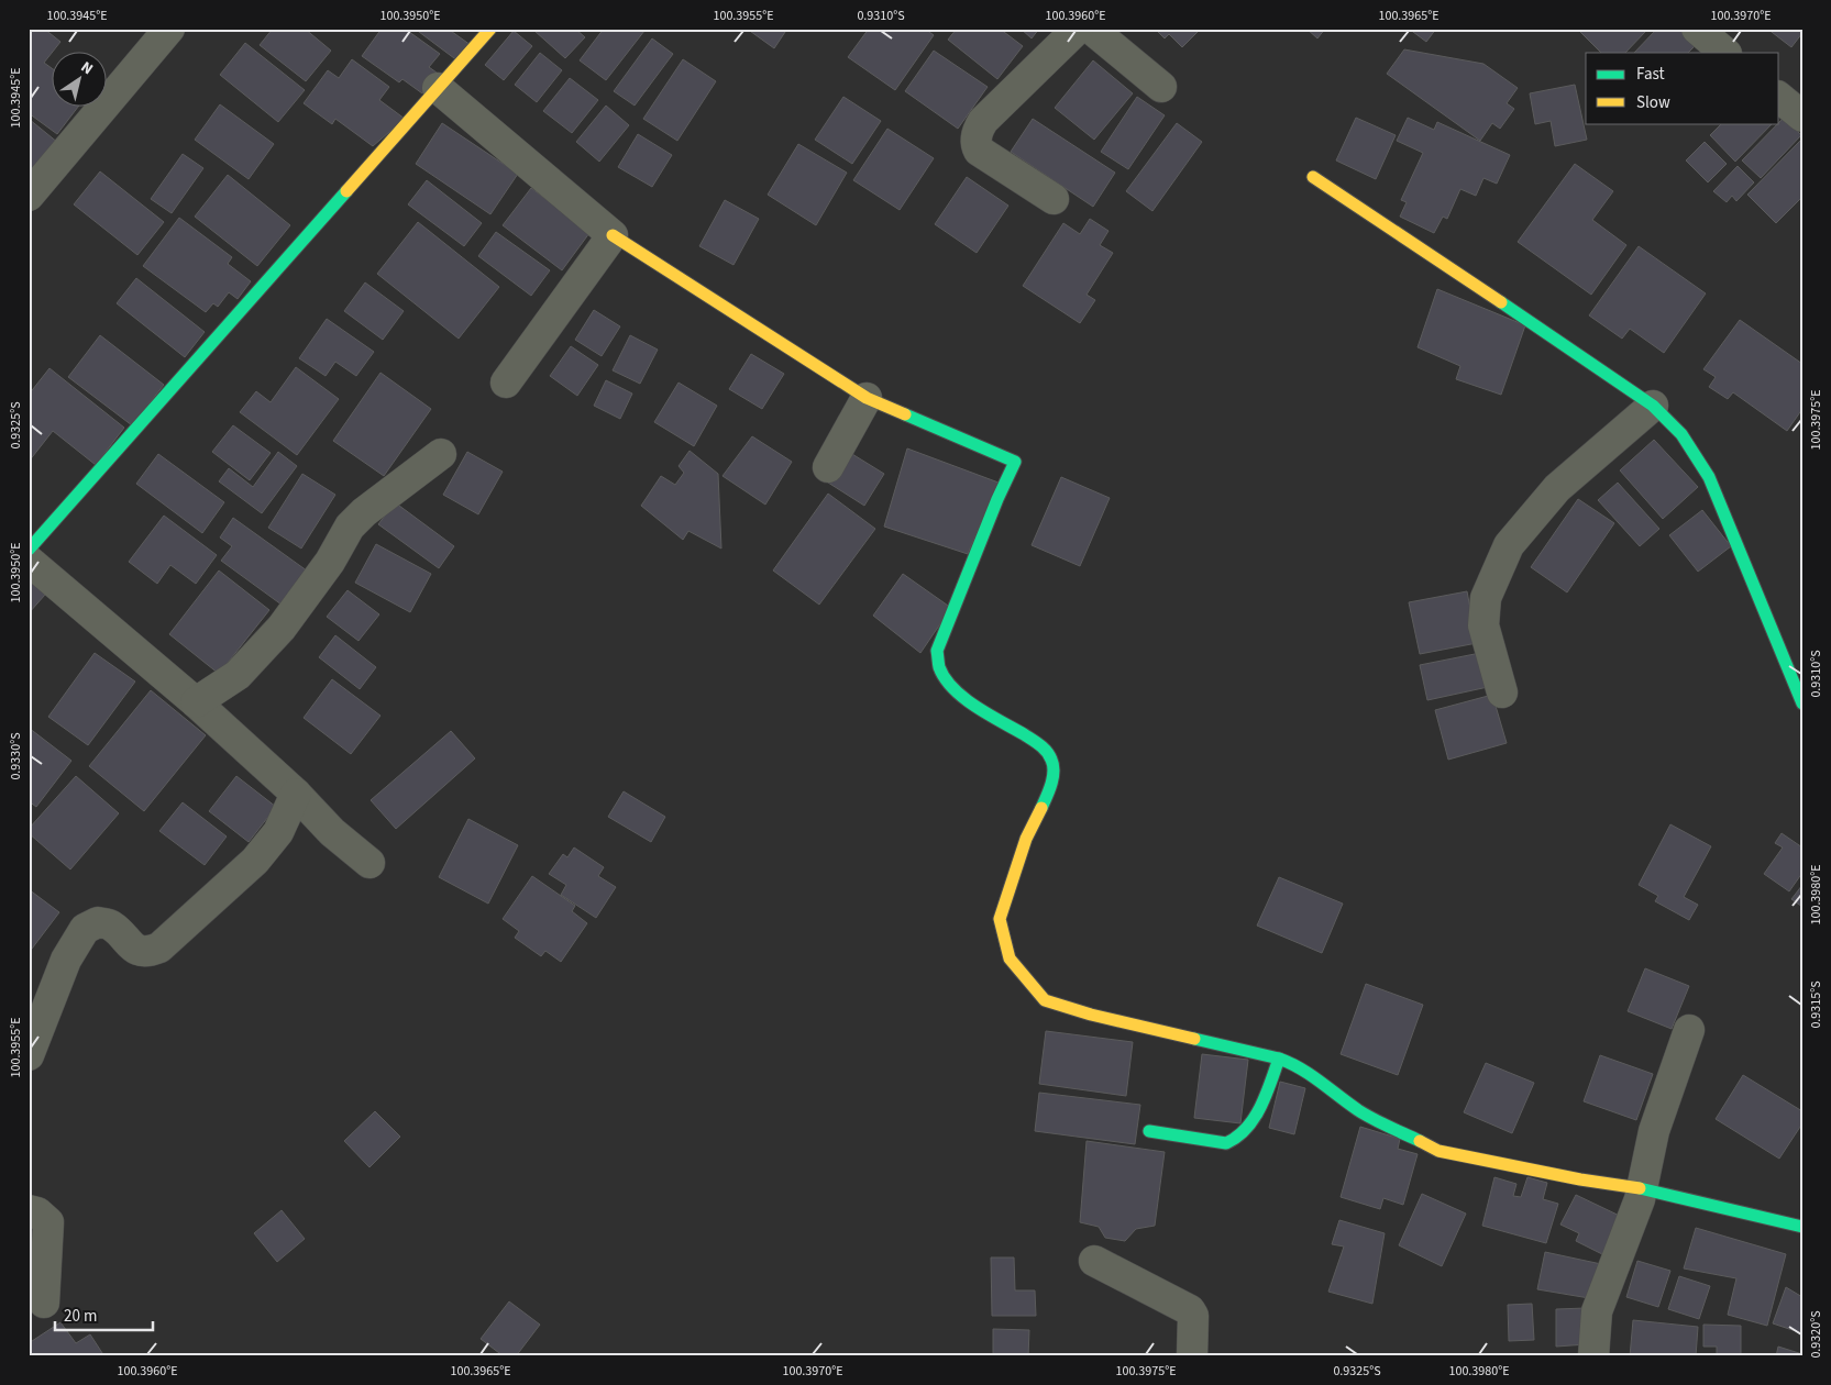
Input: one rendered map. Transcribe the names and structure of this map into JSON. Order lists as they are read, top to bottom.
{
  "legend": ["Fast", "Slow"],
  "scale_bar": "20 m",
  "north": "top right",
  "coordinates": [
    "100.3945°E",
    "100.3950°E",
    "100.3955°E",
    "0.9310°S",
    "100.3960°E",
    "100.3965°E",
    "100.3970°E",
    "100.3975°E",
    "0.9325°S",
    "0.9330°S",
    "100.3980°E",
    "0.9315°S",
    "0.9320°S"
  ]
}
